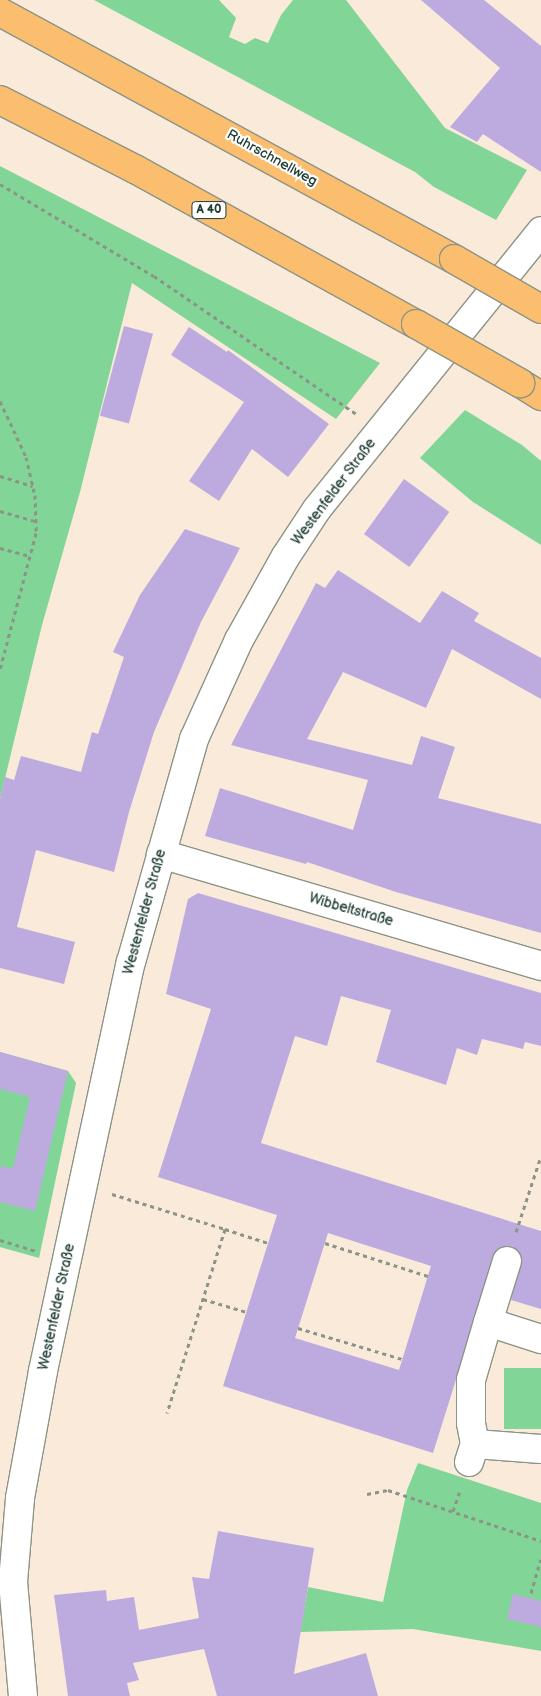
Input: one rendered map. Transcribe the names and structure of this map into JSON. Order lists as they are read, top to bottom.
{
  "streets": {
    "highway": ["Ruhrschnellweg", "A 40"],
    "street": ["Westenfelder Straße", "Wibbeltstraße"]
  },
  "crossings": [
    ["Westenfelder Straße", "Wibbeltstraße"]
  ]
}
